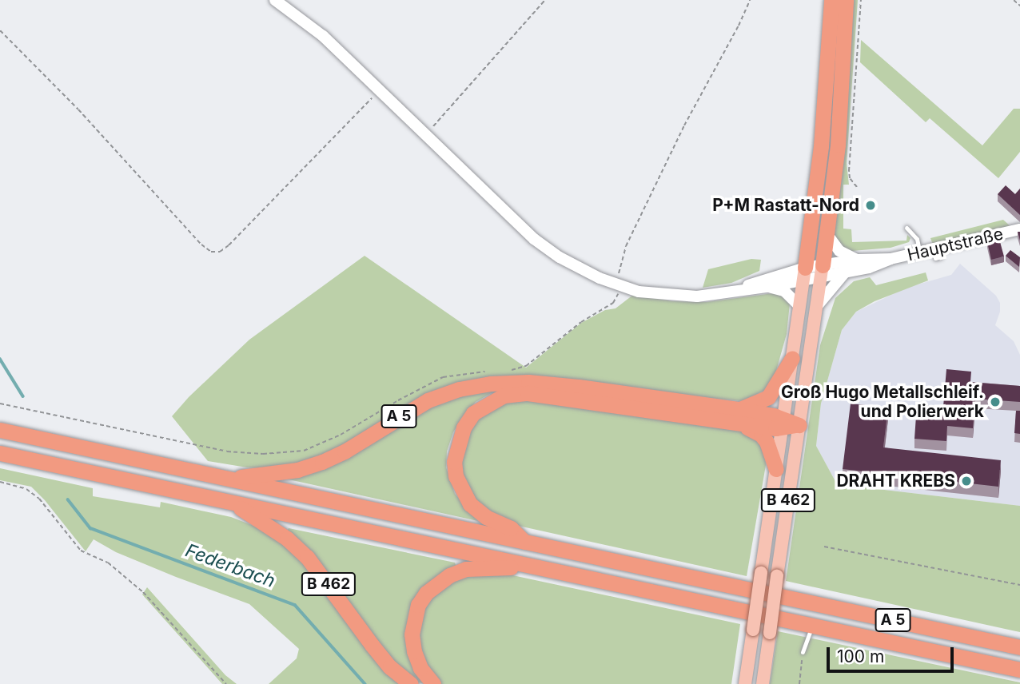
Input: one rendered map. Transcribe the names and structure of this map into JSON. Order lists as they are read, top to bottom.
{
  "streets": {
    "highway": ["A 5", "B 462"],
    "street": ["Hauptstraße"]
  },
  "crossings": [
    ["Hauptstraße", "B 462"],
    ["A 5", "B 462"]
  ],
  "water": ["Federbach"],
  "places": ["P+M Rastatt-Nord", "Groß Hugo Metallschleif. und Polierwerk", "DRAHT KREBS"],
  "scale_bar": "100 m"
}
